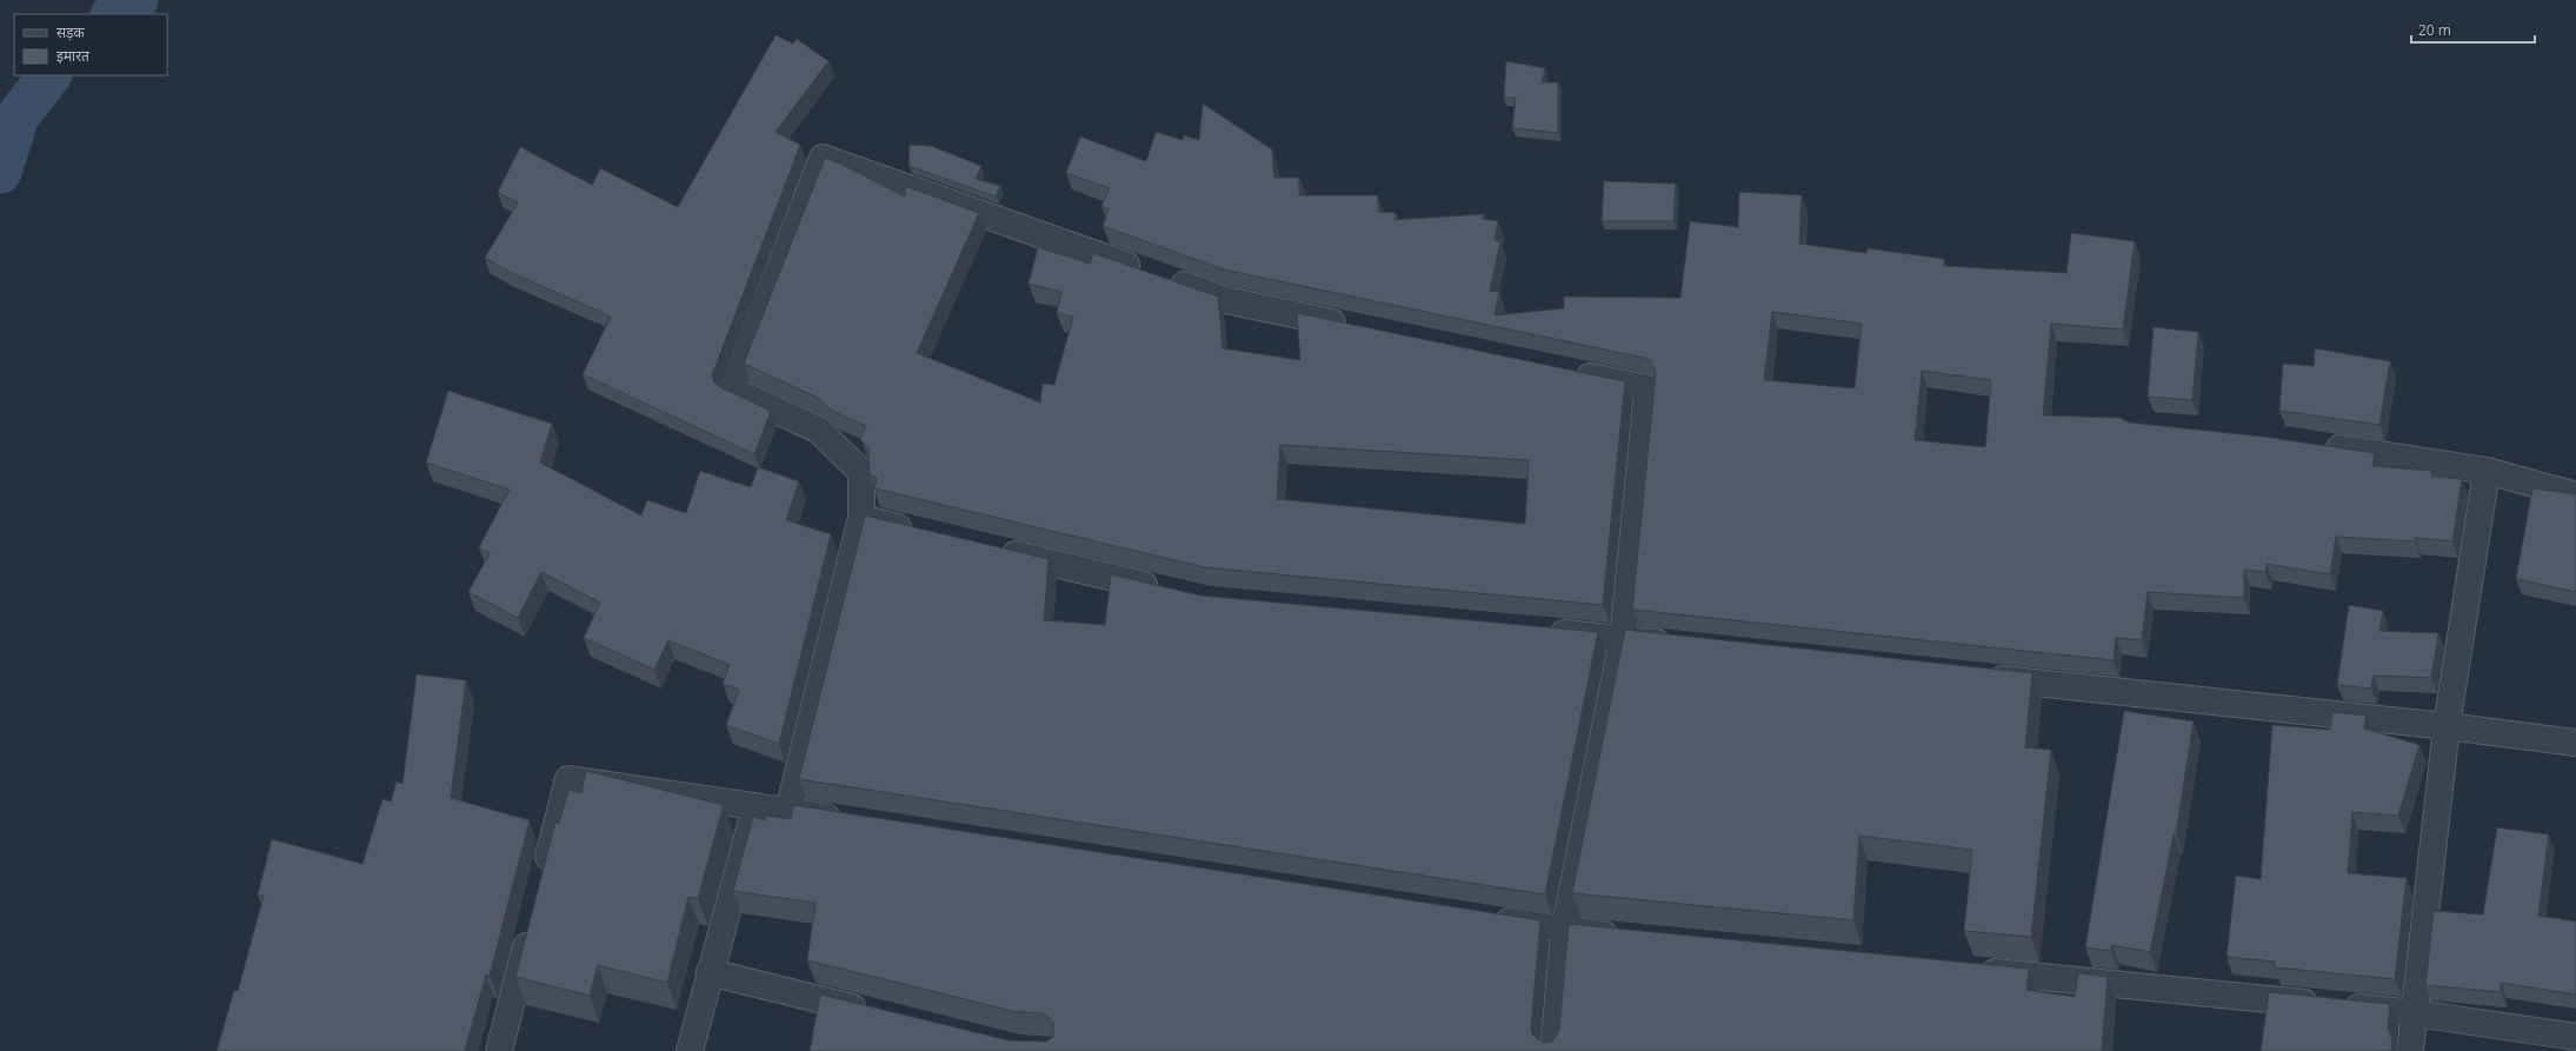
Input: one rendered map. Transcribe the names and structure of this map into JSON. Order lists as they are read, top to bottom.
{
  "legend": ["सड़क", "इमारत"],
  "scale_bar": "20 m"
}
